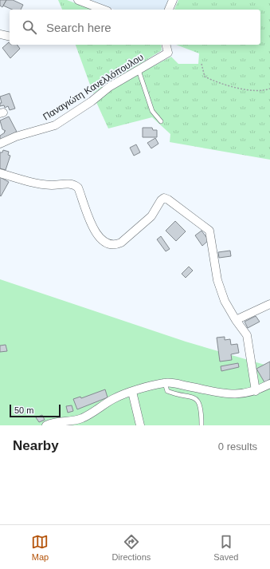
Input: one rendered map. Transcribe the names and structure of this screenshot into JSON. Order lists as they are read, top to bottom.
{
  "streets": {
    "street": ["Παναγιώτη Κανελλόπουλου"]
  },
  "scale_bar": "50 m",
  "page": {
    "search": "Search here",
    "scale": "50 m",
    "heading": ["Nearby", "0 results"],
    "nav": ["Map", "Directions", "Saved"]
  }
}
